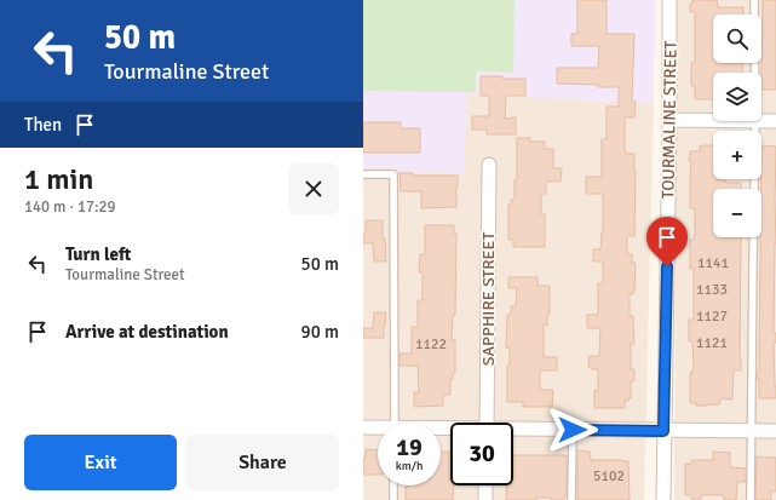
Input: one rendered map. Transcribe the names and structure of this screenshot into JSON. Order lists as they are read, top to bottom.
{
  "streets": {
    "street": ["TOURMALINE STREET", "SAPPHIRE STREET"]
  },
  "house_numbers": [
    "1141",
    "1133",
    "1127",
    "1121",
    "1122",
    "5102"
  ],
  "page": {
    "turn": ["50 m", "Tourmaline Street"],
    "map_buttons": ["+", "−"],
    "then": "Then",
    "heading": ["1 min", "140 m · 17:29"],
    "list": [
      {
        "name": "Turn left",
        "note": "Tourmaline Street",
        "value": "50 m"
      },
      {
        "name": "Arrive at destination",
        "value": "90 m"
      }
    ],
    "speed": "19 km/h",
    "limit": "30",
    "buttons": ["Exit", "Share"]
  }
}
